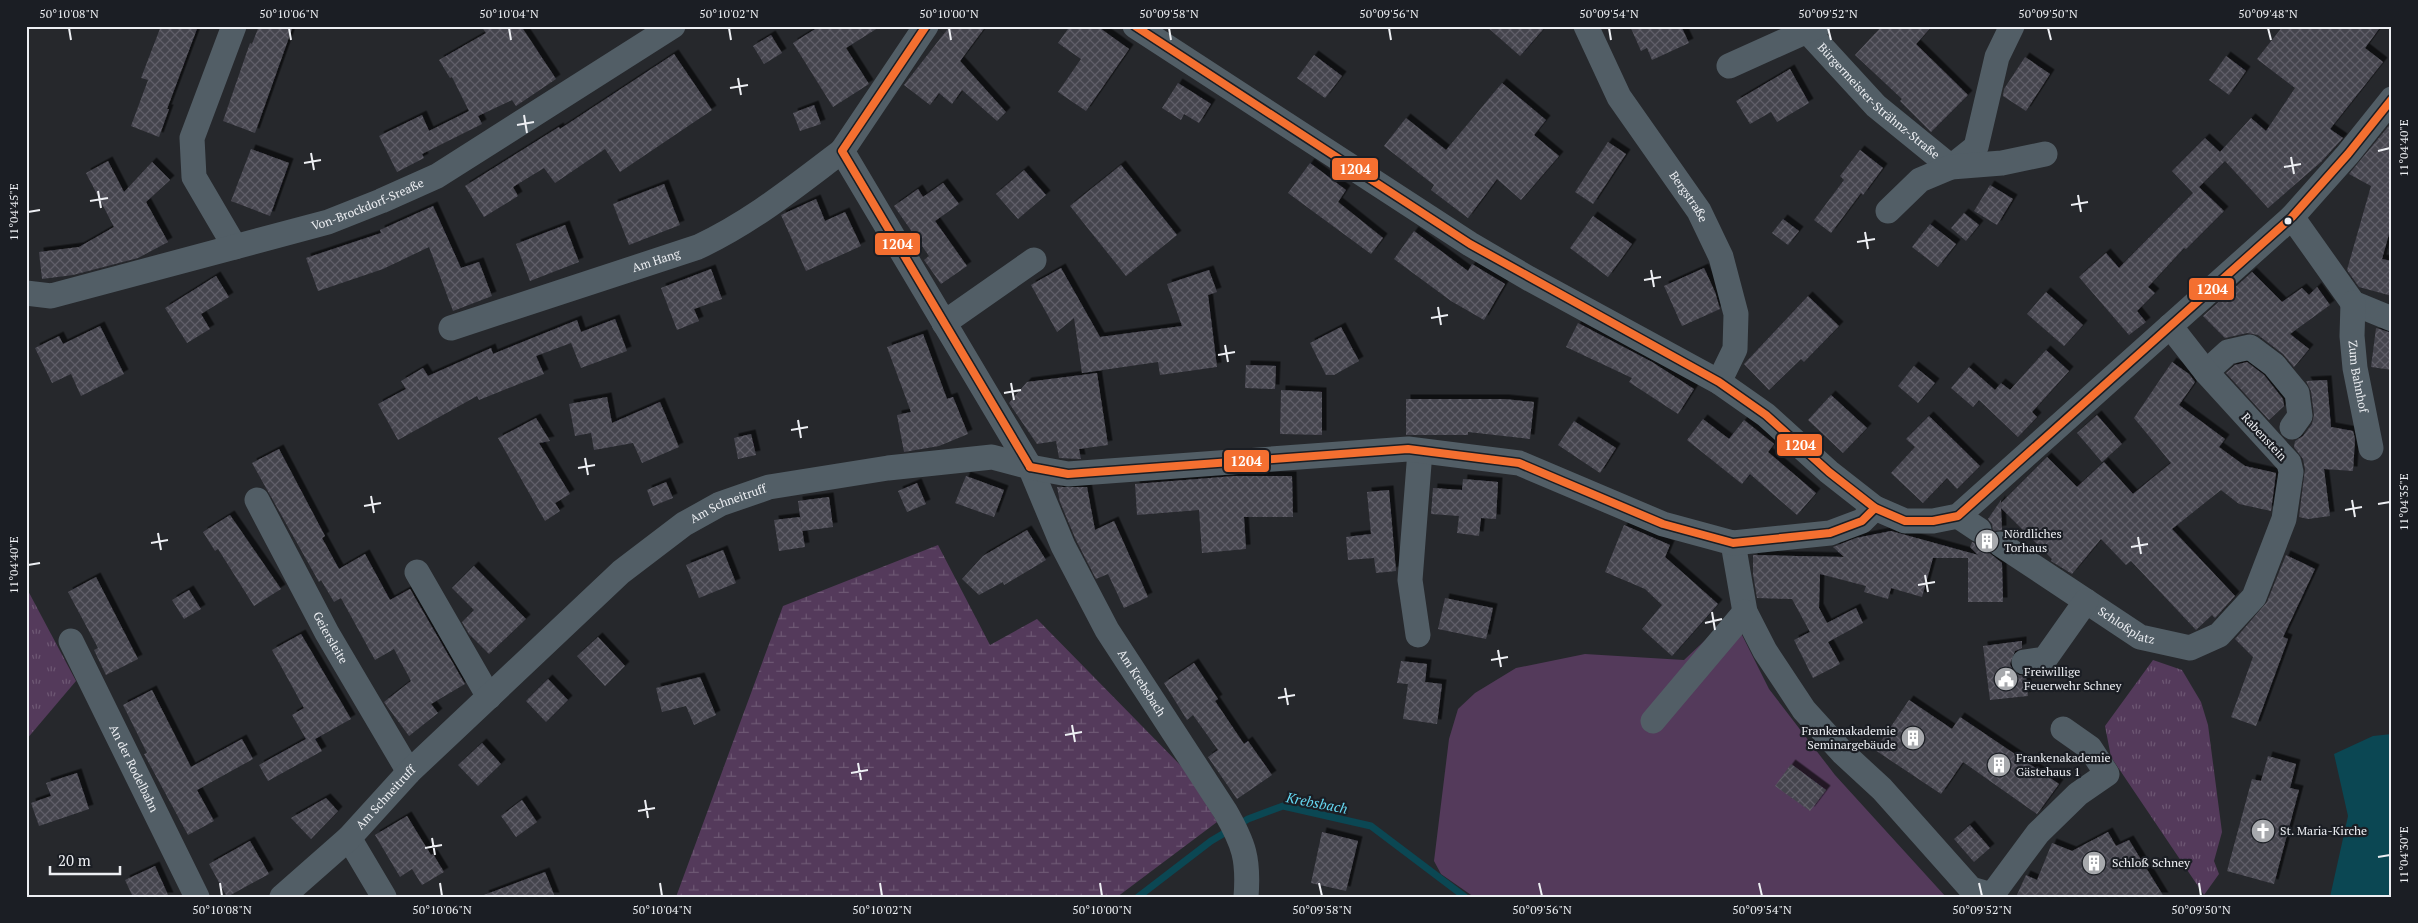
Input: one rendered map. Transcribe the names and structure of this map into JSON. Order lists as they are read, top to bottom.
{
  "streets": {
    "street": [
      "Bürgermeister-Strähnz-Straße",
      "Bergstraße",
      "Von-Brockdorf-Sreaße",
      "Am Hang",
      "Zum Bahnhof",
      "Rabenstein",
      "Am Schneitruff",
      "Schloßplatz",
      "Geiersleite",
      "Am Krebsbach",
      "An der Rodelbahn"
    ]
  },
  "crossings": [
    ["Am Hang", "Am Krebsbach"],
    ["Rabenstein", "Schloßplatz"],
    ["Am Schneitruff", "Geiersleite"],
    ["Am Schneitruff", "Am Krebsbach"]
  ],
  "water": ["Krebsbach"],
  "places": {
    "building": [
      "Nördliches Torhaus",
      "Frankenakademie Seminargebäude",
      "Frankenakademie Gästehaus 1",
      "Schloß Schney"
    ],
    "public building": ["Freiwillige Feuerwehr Schney"],
    "church": ["St. Maria-Kirche"]
  },
  "lines": ["transit line 1204"],
  "scale_bar": "20 m",
  "coordinates": [
    "50°10'08\"N",
    "50°10'06\"N",
    "50°10'04\"N",
    "50°10'02\"N",
    "50°10'00\"N",
    "50°09'58\"N",
    "50°09'56\"N",
    "50°09'54\"N",
    "50°09'52\"N",
    "50°09'50\"N",
    "50°09'48\"N",
    "11°04'40\"E",
    "11°04'45\"E",
    "11°04'35\"E",
    "11°04'30\"E"
  ]
}
